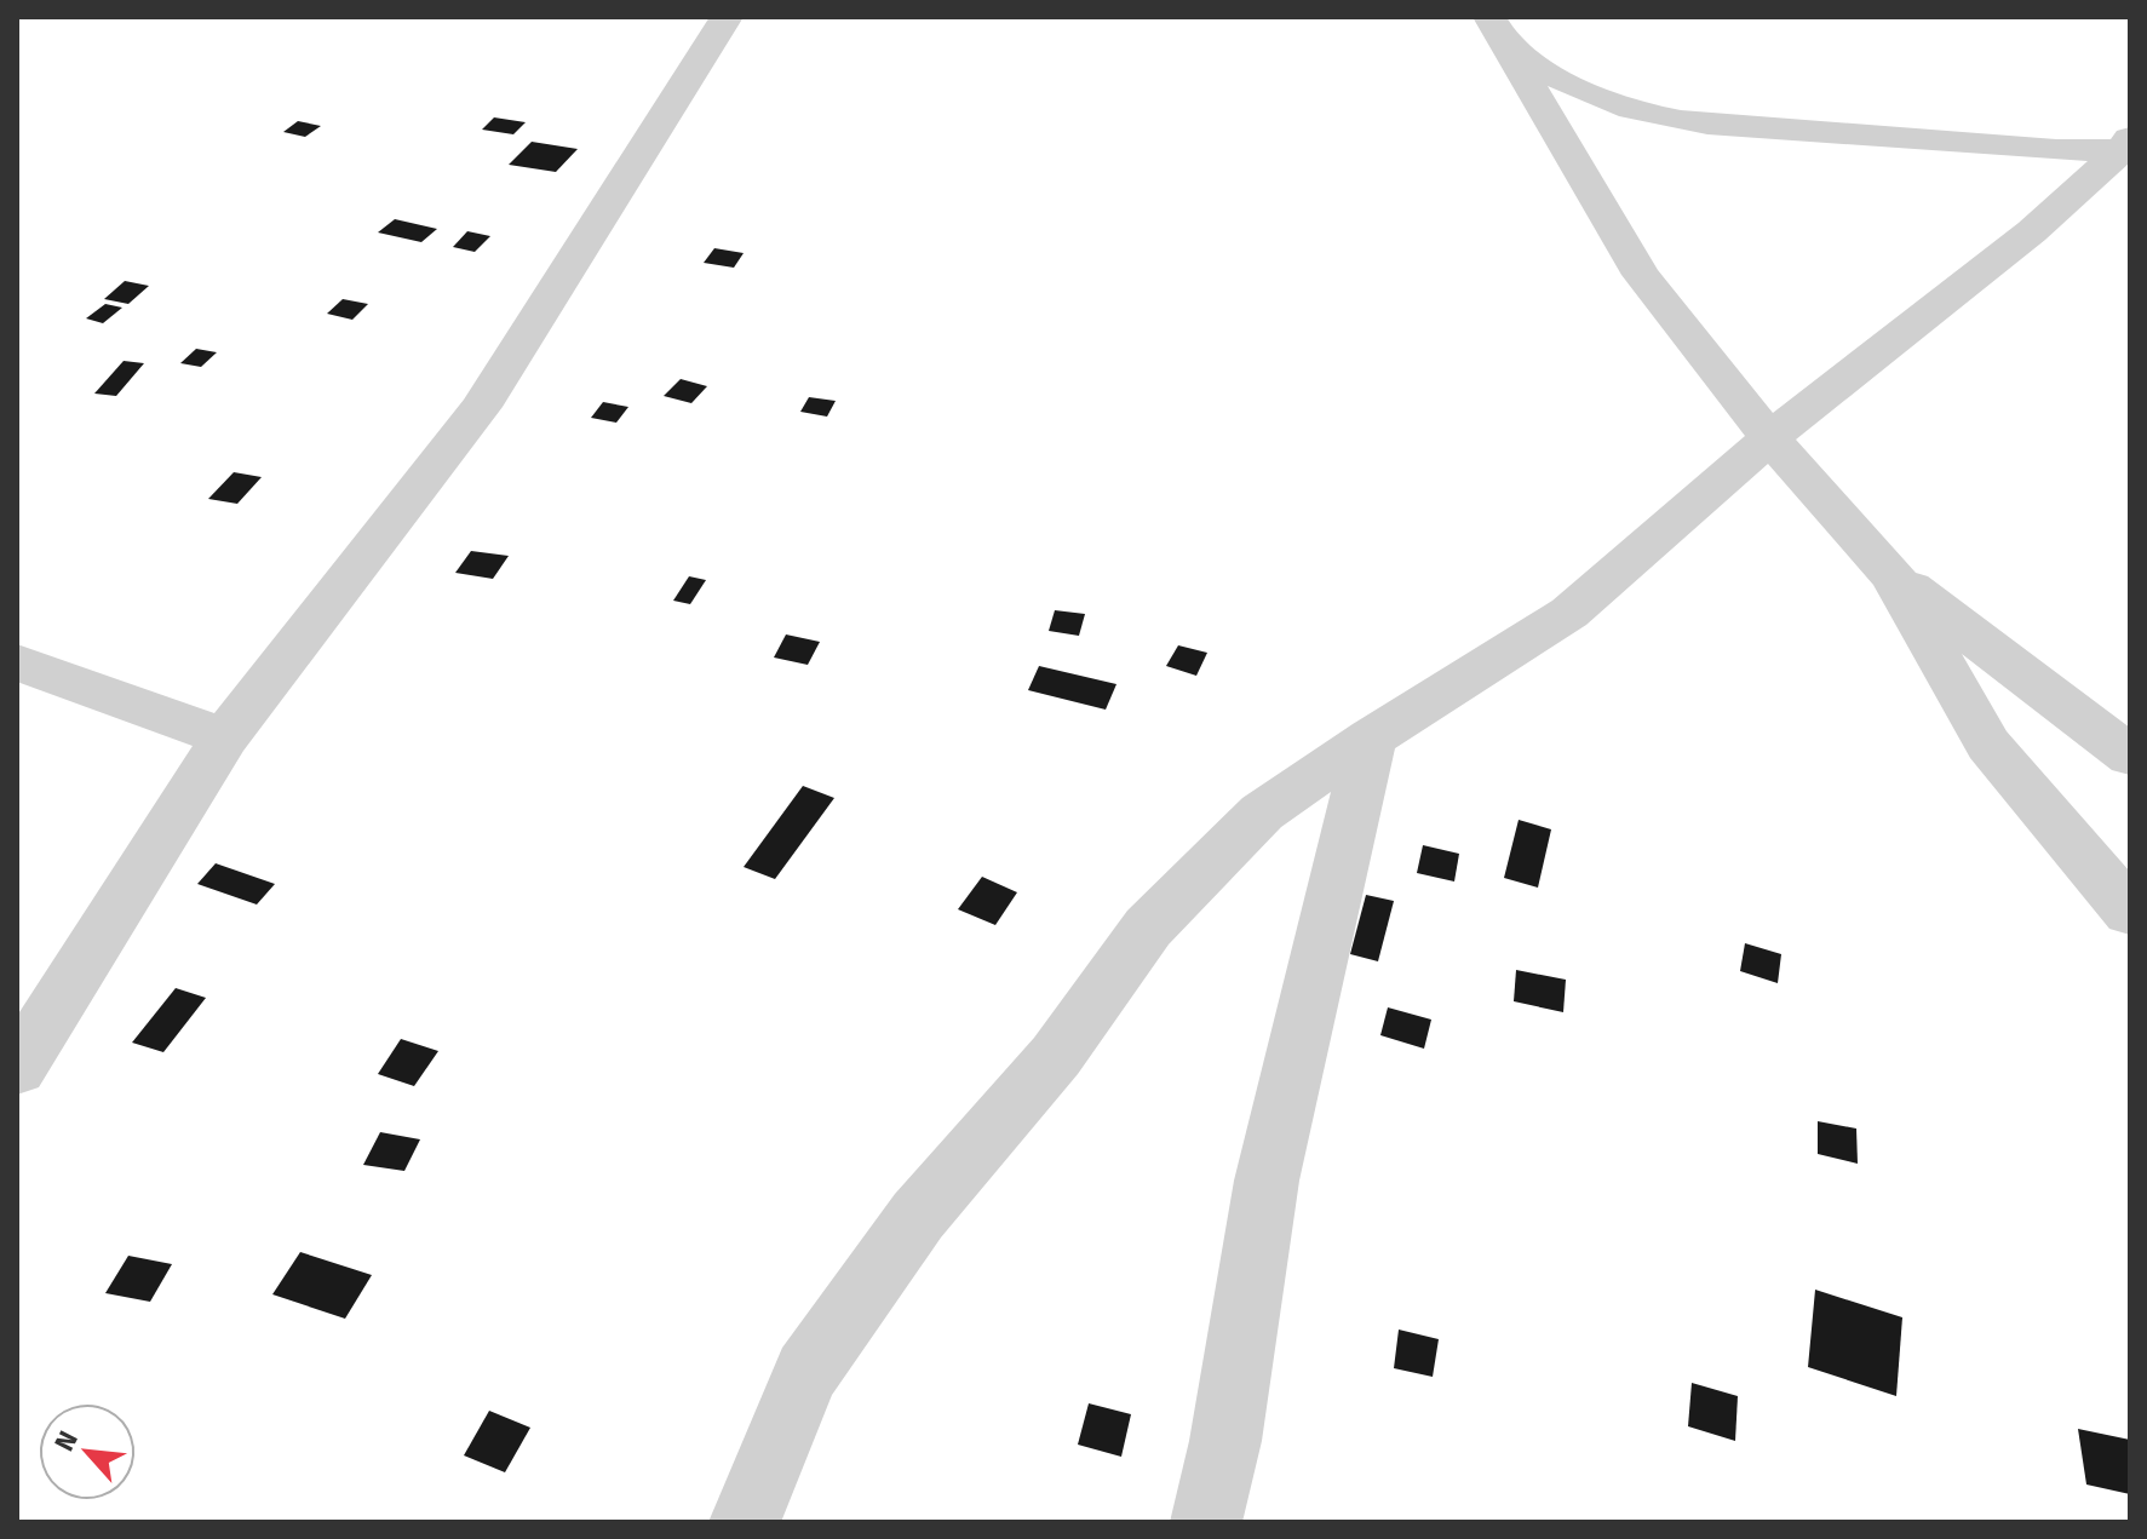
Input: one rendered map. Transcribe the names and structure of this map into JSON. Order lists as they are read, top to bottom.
{
  "north": "top left"
}
